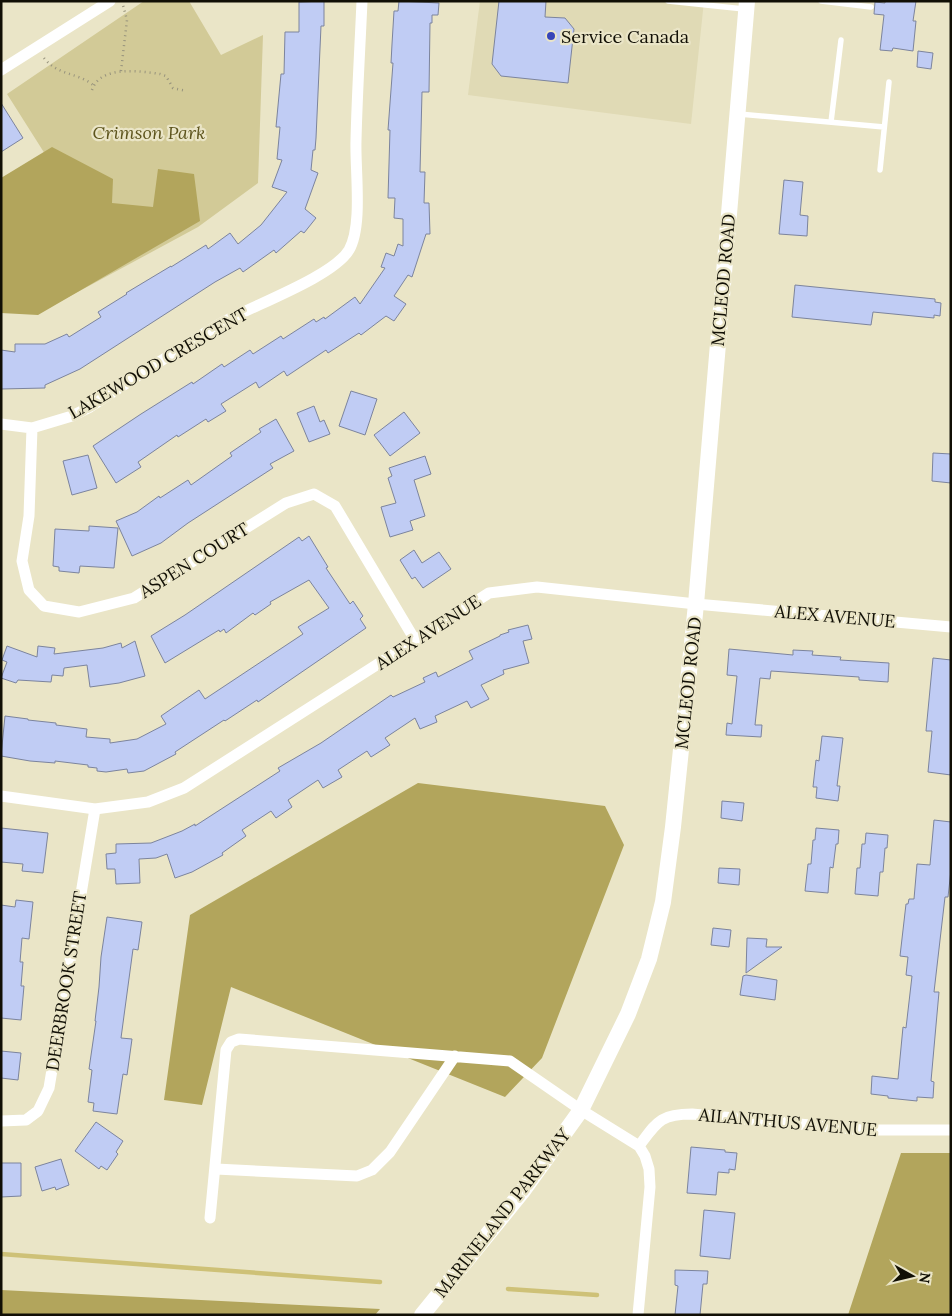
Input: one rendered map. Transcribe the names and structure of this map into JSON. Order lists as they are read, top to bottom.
{
  "streets": {
    "main road": ["MCLEOD ROAD", "MARINELAND PARKWAY"],
    "street": [
      "LAKEWOOD CRESCENT",
      "ASPEN COURT",
      "ALEX AVENUE",
      "DEERBROOK STREET",
      "AILANTHUS AVENUE"
    ]
  },
  "crossings": [
    ["MCLEOD ROAD", "ALEX AVENUE"],
    ["MCLEOD ROAD", "MARINELAND PARKWAY"],
    ["LAKEWOOD CRESCENT", "ASPEN COURT"],
    ["ASPEN COURT", "ALEX AVENUE"],
    ["ALEX AVENUE", "DEERBROOK STREET"]
  ],
  "parks": ["Crimson Park"],
  "places": ["Service Canada"],
  "north": "right"
}
